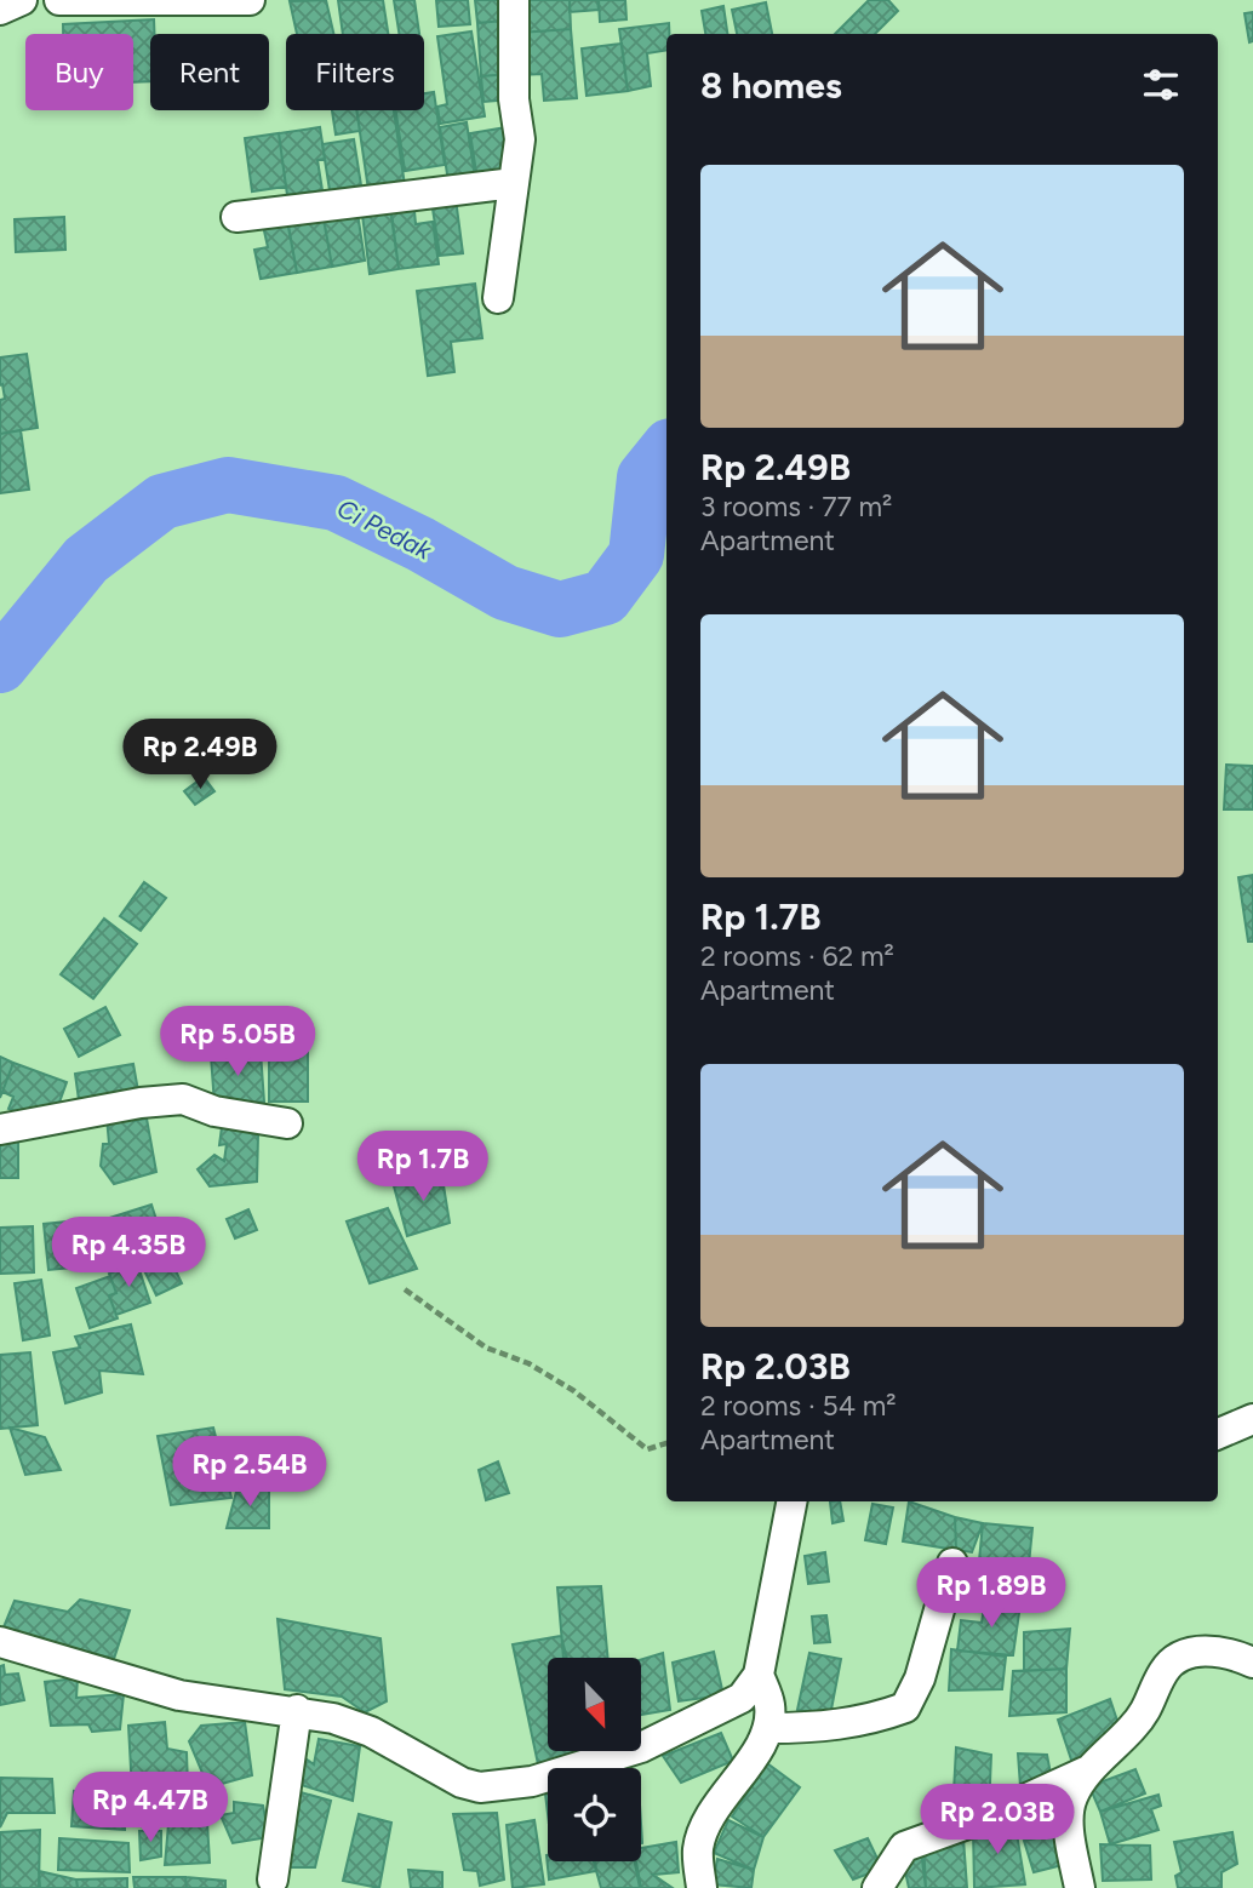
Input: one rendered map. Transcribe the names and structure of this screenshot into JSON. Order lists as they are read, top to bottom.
{
  "water": ["Ci Pedak"],
  "north": "bottom right",
  "page": {
    "chip": ["Buy", "Rent", "Filters"],
    "heading": "8 homes",
    "list": [
      {
        "name": "Rp 2.49B",
        "note": "3 rooms · 77 m² · Apartment"
      },
      {
        "name": "Rp 1.7B",
        "note": "2 rooms · 62 m² · Apartment"
      },
      {
        "name": "Rp 2.03B",
        "note": "2 rooms · 54 m² · Apartment"
      }
    ],
    "price": [
      "Rp 2.49B",
      "Rp 5.05B",
      "Rp 1.7B",
      "Rp 4.35B",
      "Rp 2.54B",
      "Rp 1.89B",
      "Rp 4.47B",
      "Rp 2.03B"
    ]
  }
}
